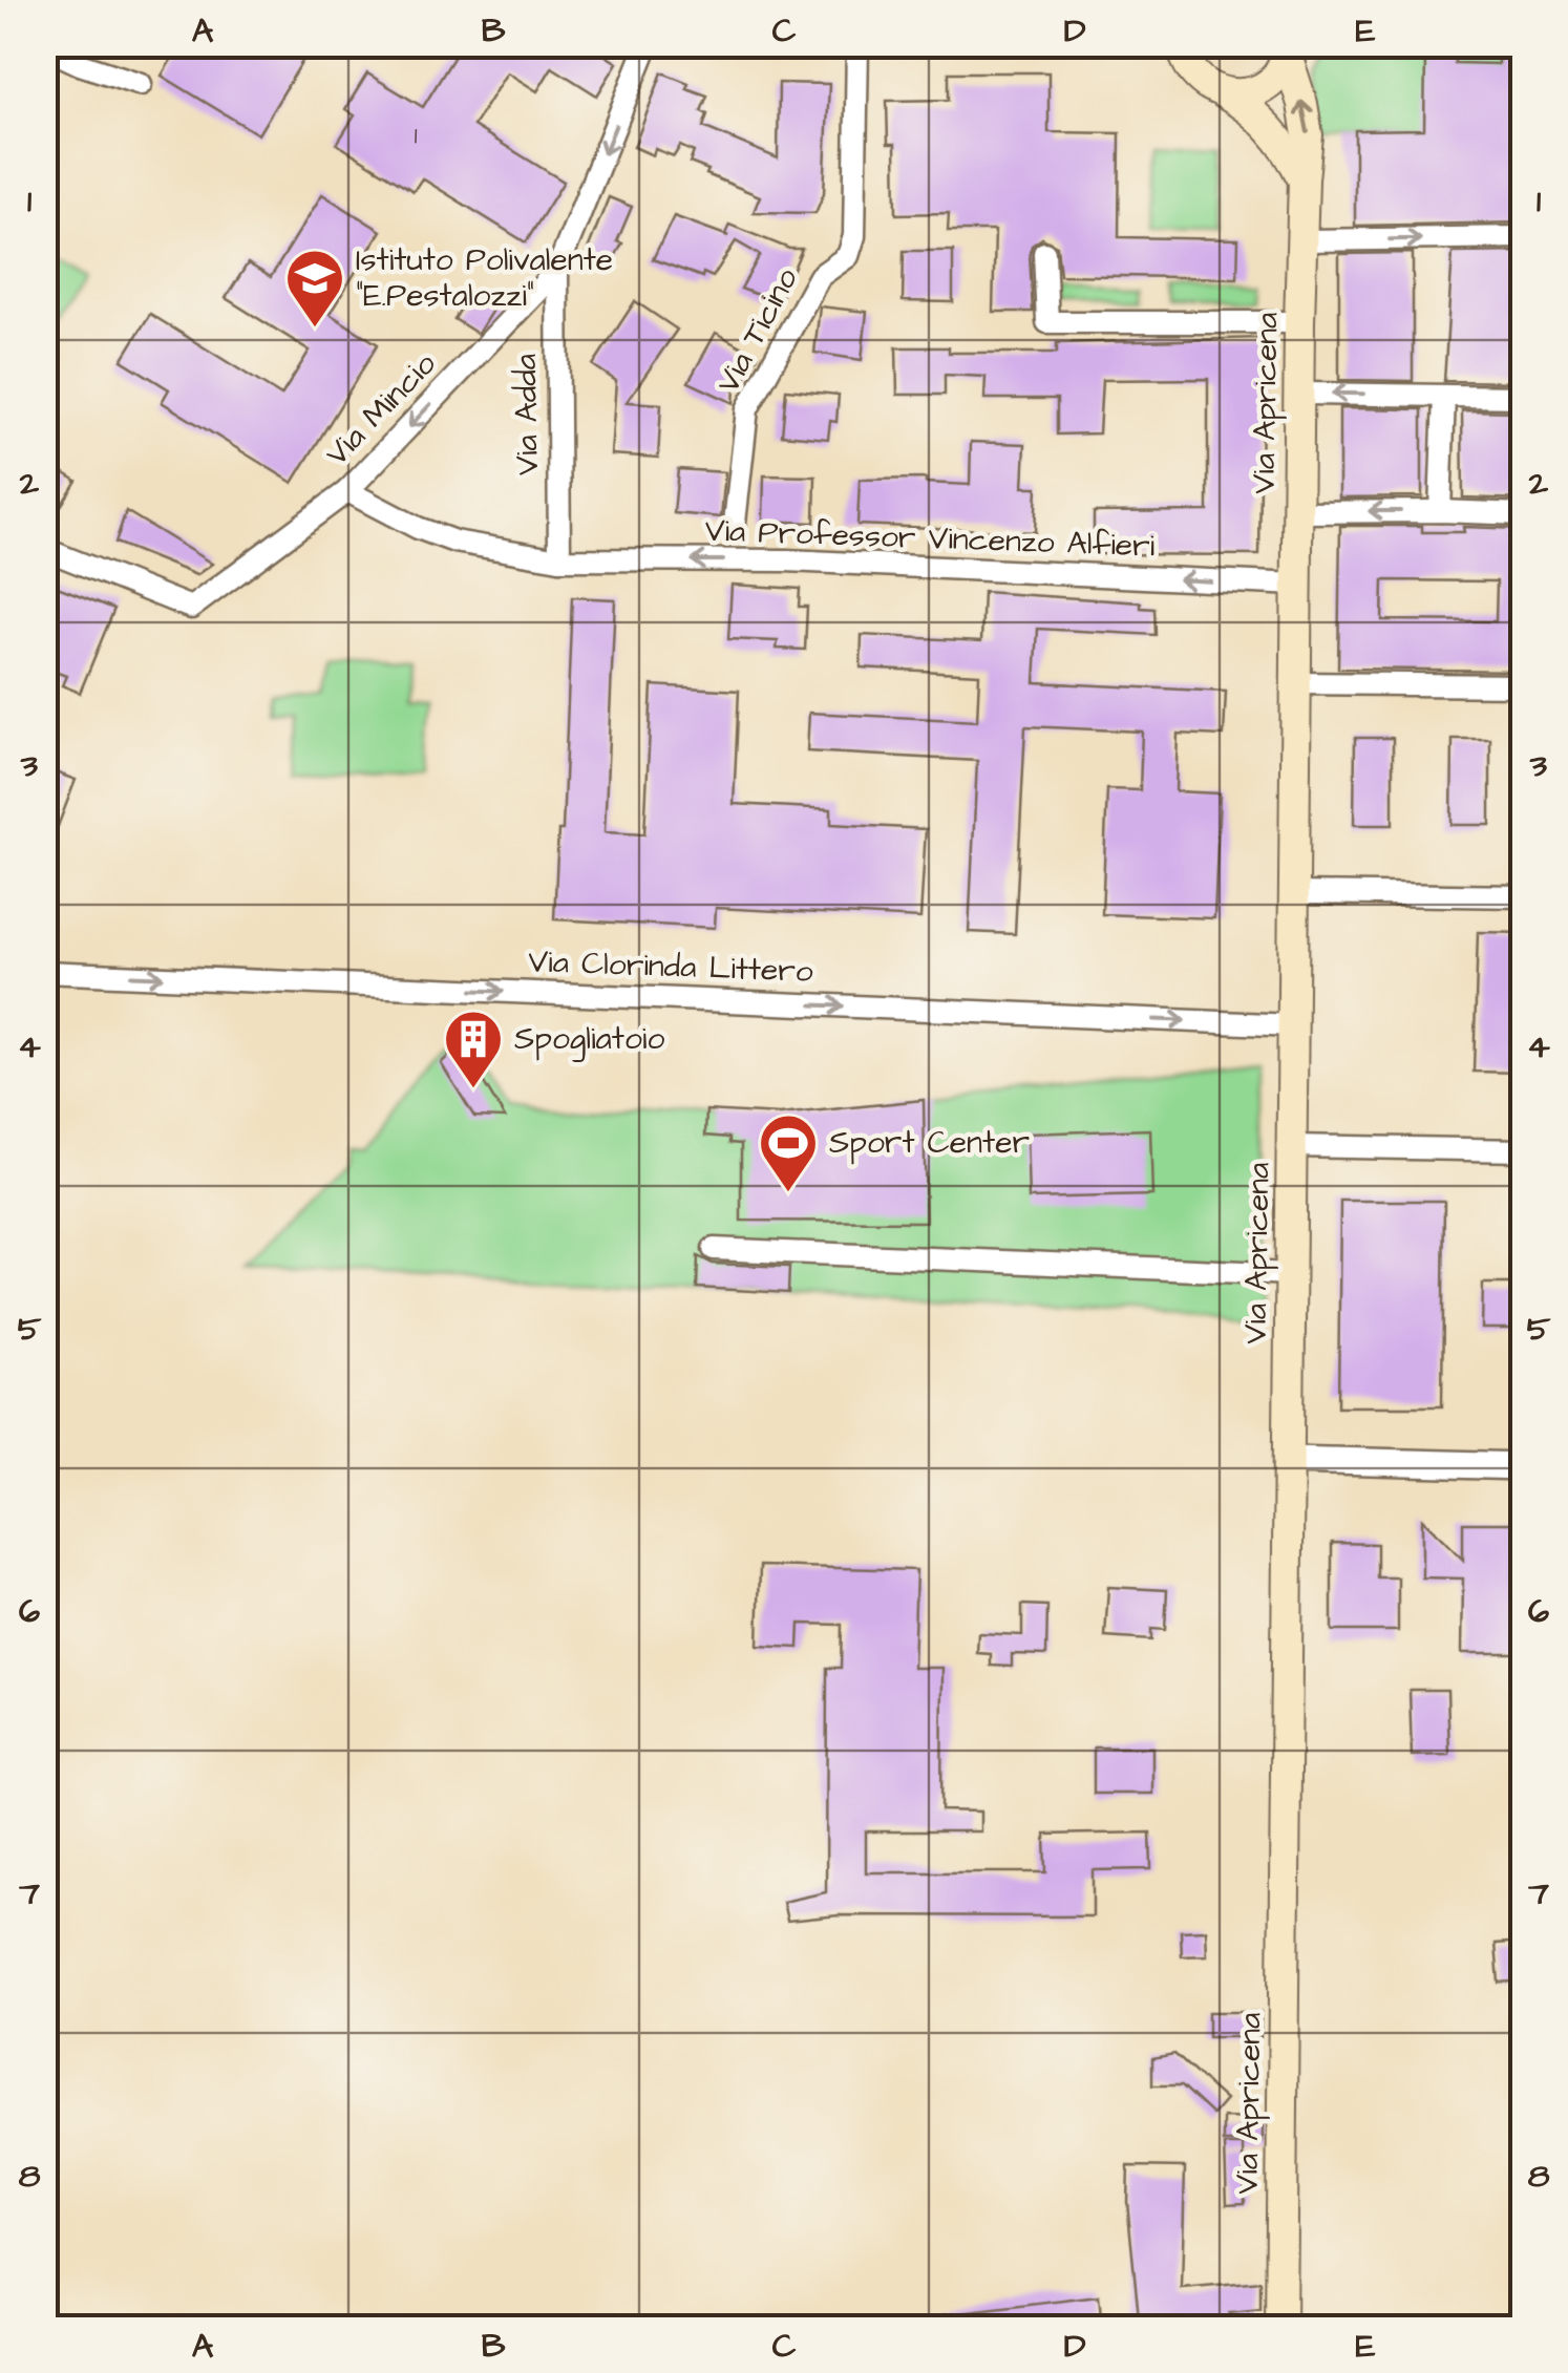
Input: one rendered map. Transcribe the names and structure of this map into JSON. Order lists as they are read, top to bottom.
{
  "streets": {
    "main road": ["Via Apricena"],
    "street": [
      "Via Ticino",
      "Via Mincio",
      "Via Adda",
      "Via Professor Vincenzo Alfieri",
      "Via Clorinda Littero"
    ]
  },
  "crossings": [
    ["Via Apricena", "Via Professor Vincenzo Alfieri"],
    ["Via Apricena", "Via Clorinda Littero"],
    ["Via Mincio", "Via Adda"],
    ["Via Mincio", "Via Professor Vincenzo Alfieri"],
    ["Via Adda", "Via Professor Vincenzo Alfieri"]
  ],
  "one_way": ["Via Mincio", "Via Professor Vincenzo Alfieri", "Via Clorinda Littero"],
  "places": {
    "school or university": ["Istituto Polivalente \"E.Pestalozzi\""],
    "building": ["Spogliatoio"],
    "sports": ["Sport Center"]
  },
  "house_numbers": ["1"],
  "grid": {
    "columns": [
      "A",
      "B",
      "C",
      "D",
      "E"
    ],
    "rows": [
      "1",
      "2",
      "3",
      "4",
      "5",
      "6",
      "7",
      "8"
    ]
  }
}
